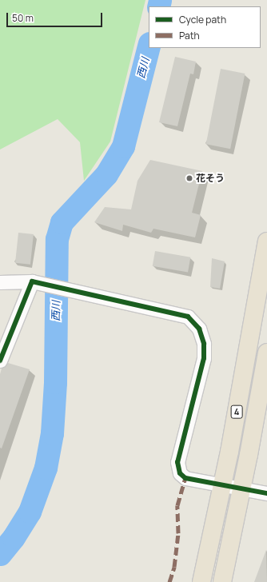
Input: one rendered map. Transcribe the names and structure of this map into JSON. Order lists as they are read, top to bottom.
{
  "streets": {
    "highway": ["4"]
  },
  "water": ["西川"],
  "places": ["花そう"],
  "legend": ["Cycle path", "Path"],
  "scale_bar": "50 m"
}
